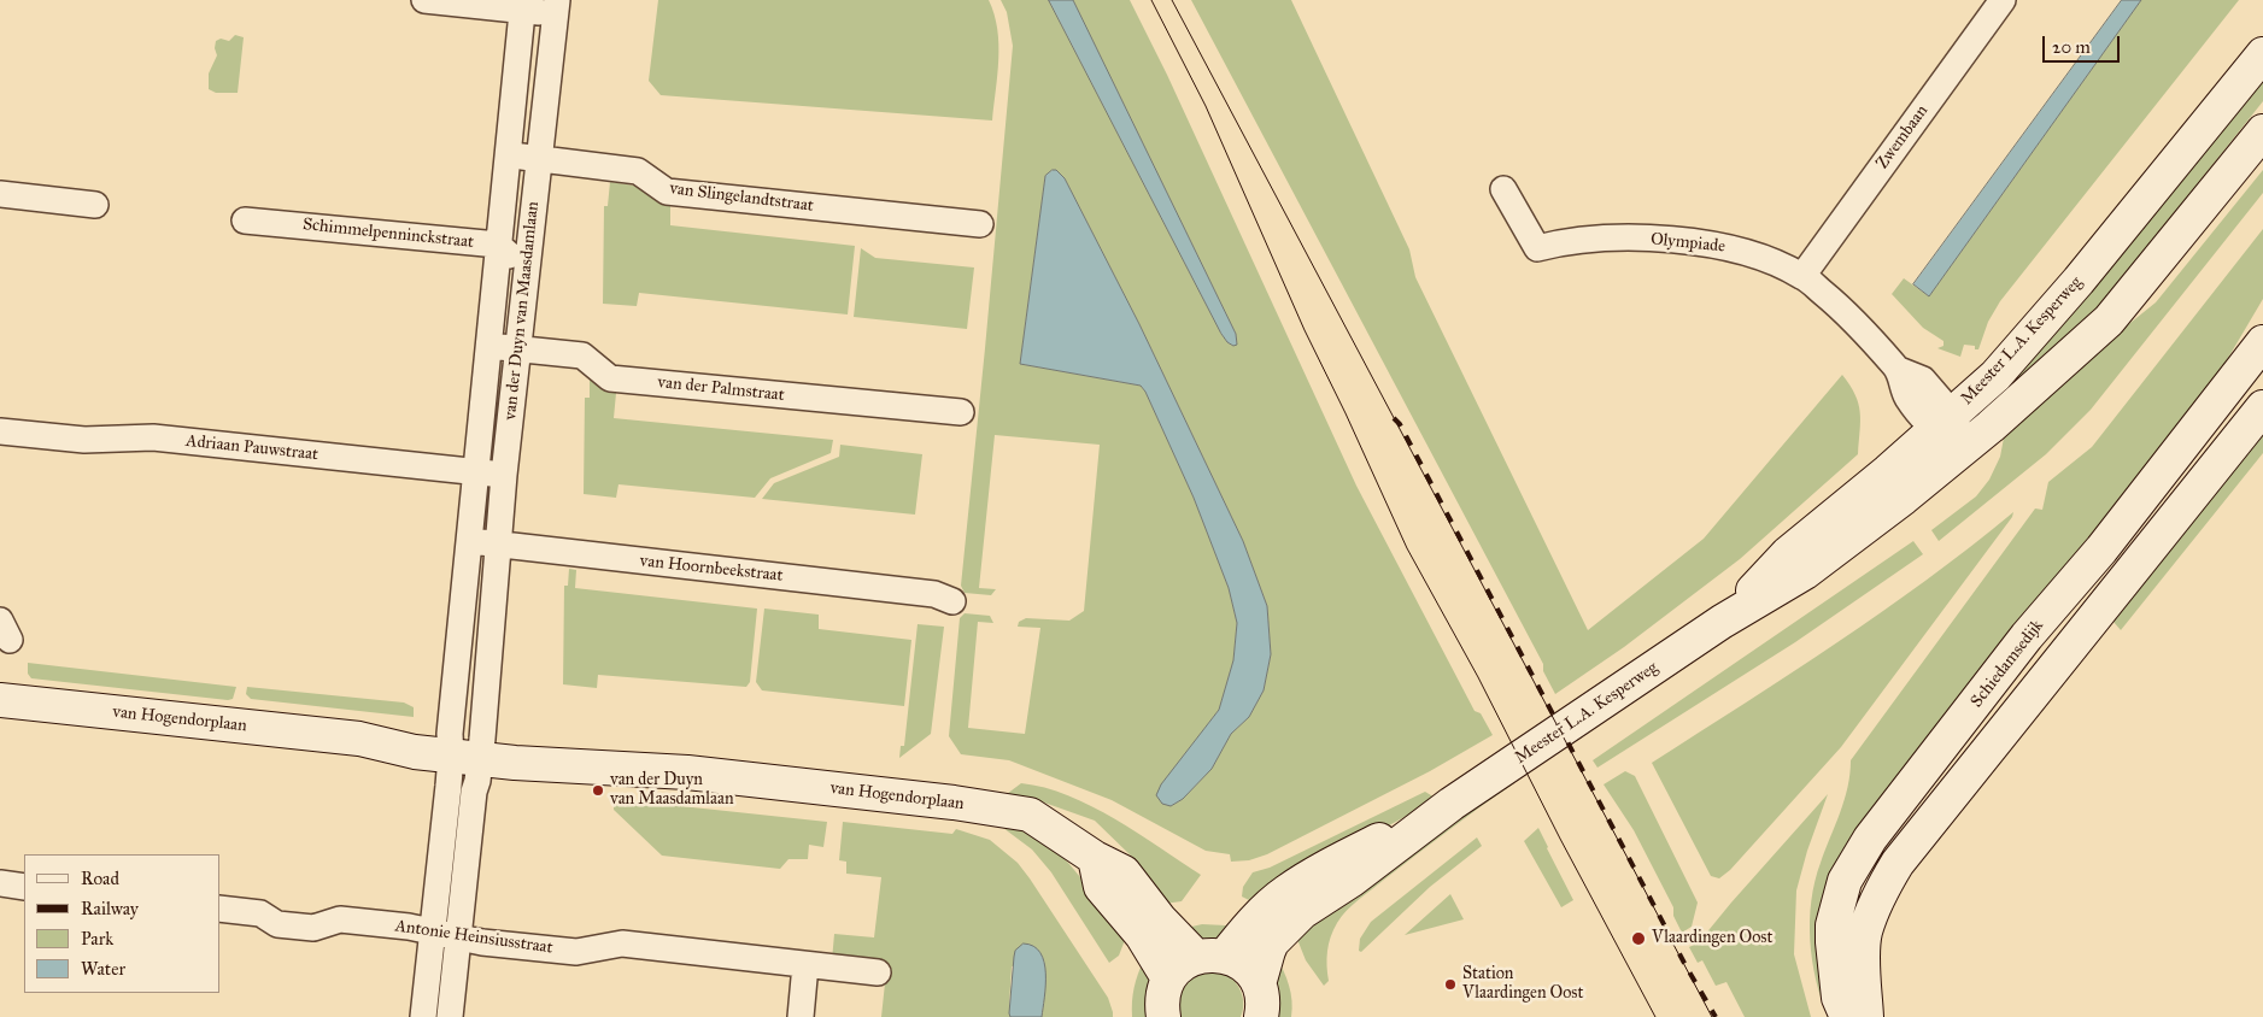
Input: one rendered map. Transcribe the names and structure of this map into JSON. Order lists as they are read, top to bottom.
{
  "streets": {
    "main road": ["Meester L.A. Kesperweg", "Schiedamsedijk", "van Hogendorplaan"],
    "street": [
      "Zwembaan",
      "van Slingelandtstraat",
      "Schimmelpenninckstraat",
      "Olympiade",
      "van der Duyn van Maasdamlaan",
      "van der Palmstraat",
      "Adriaan Pauwstraat",
      "van Hoornbeekstraat",
      "Antonie Heinsiusstraat"
    ]
  },
  "crossings": [
    ["Zwembaan", "Olympiade"],
    ["van Slingelandtstraat", "van der Duyn van Maasdamlaan"],
    ["Schimmelpenninckstraat", "van der Duyn van Maasdamlaan"],
    ["Olympiade", "Meester L.A. Kesperweg"],
    ["van der Duyn van Maasdamlaan", "van der Palmstraat"],
    ["van der Duyn van Maasdamlaan", "Adriaan Pauwstraat"],
    ["van der Duyn van Maasdamlaan", "van Hoornbeekstraat"],
    ["van der Duyn van Maasdamlaan", "van Hogendorplaan"],
    ["van der Duyn van Maasdamlaan", "Antonie Heinsiusstraat"],
    ["Meester L.A. Kesperweg", "van Hogendorplaan"]
  ],
  "places": ["van der Duyn van Maasdamlaan", "Vlaardingen Oost", "Station Vlaardingen Oost"],
  "legend": [
    "Road",
    "Railway",
    "Park",
    "Water"
  ],
  "scale_bar": "20 m"
}
